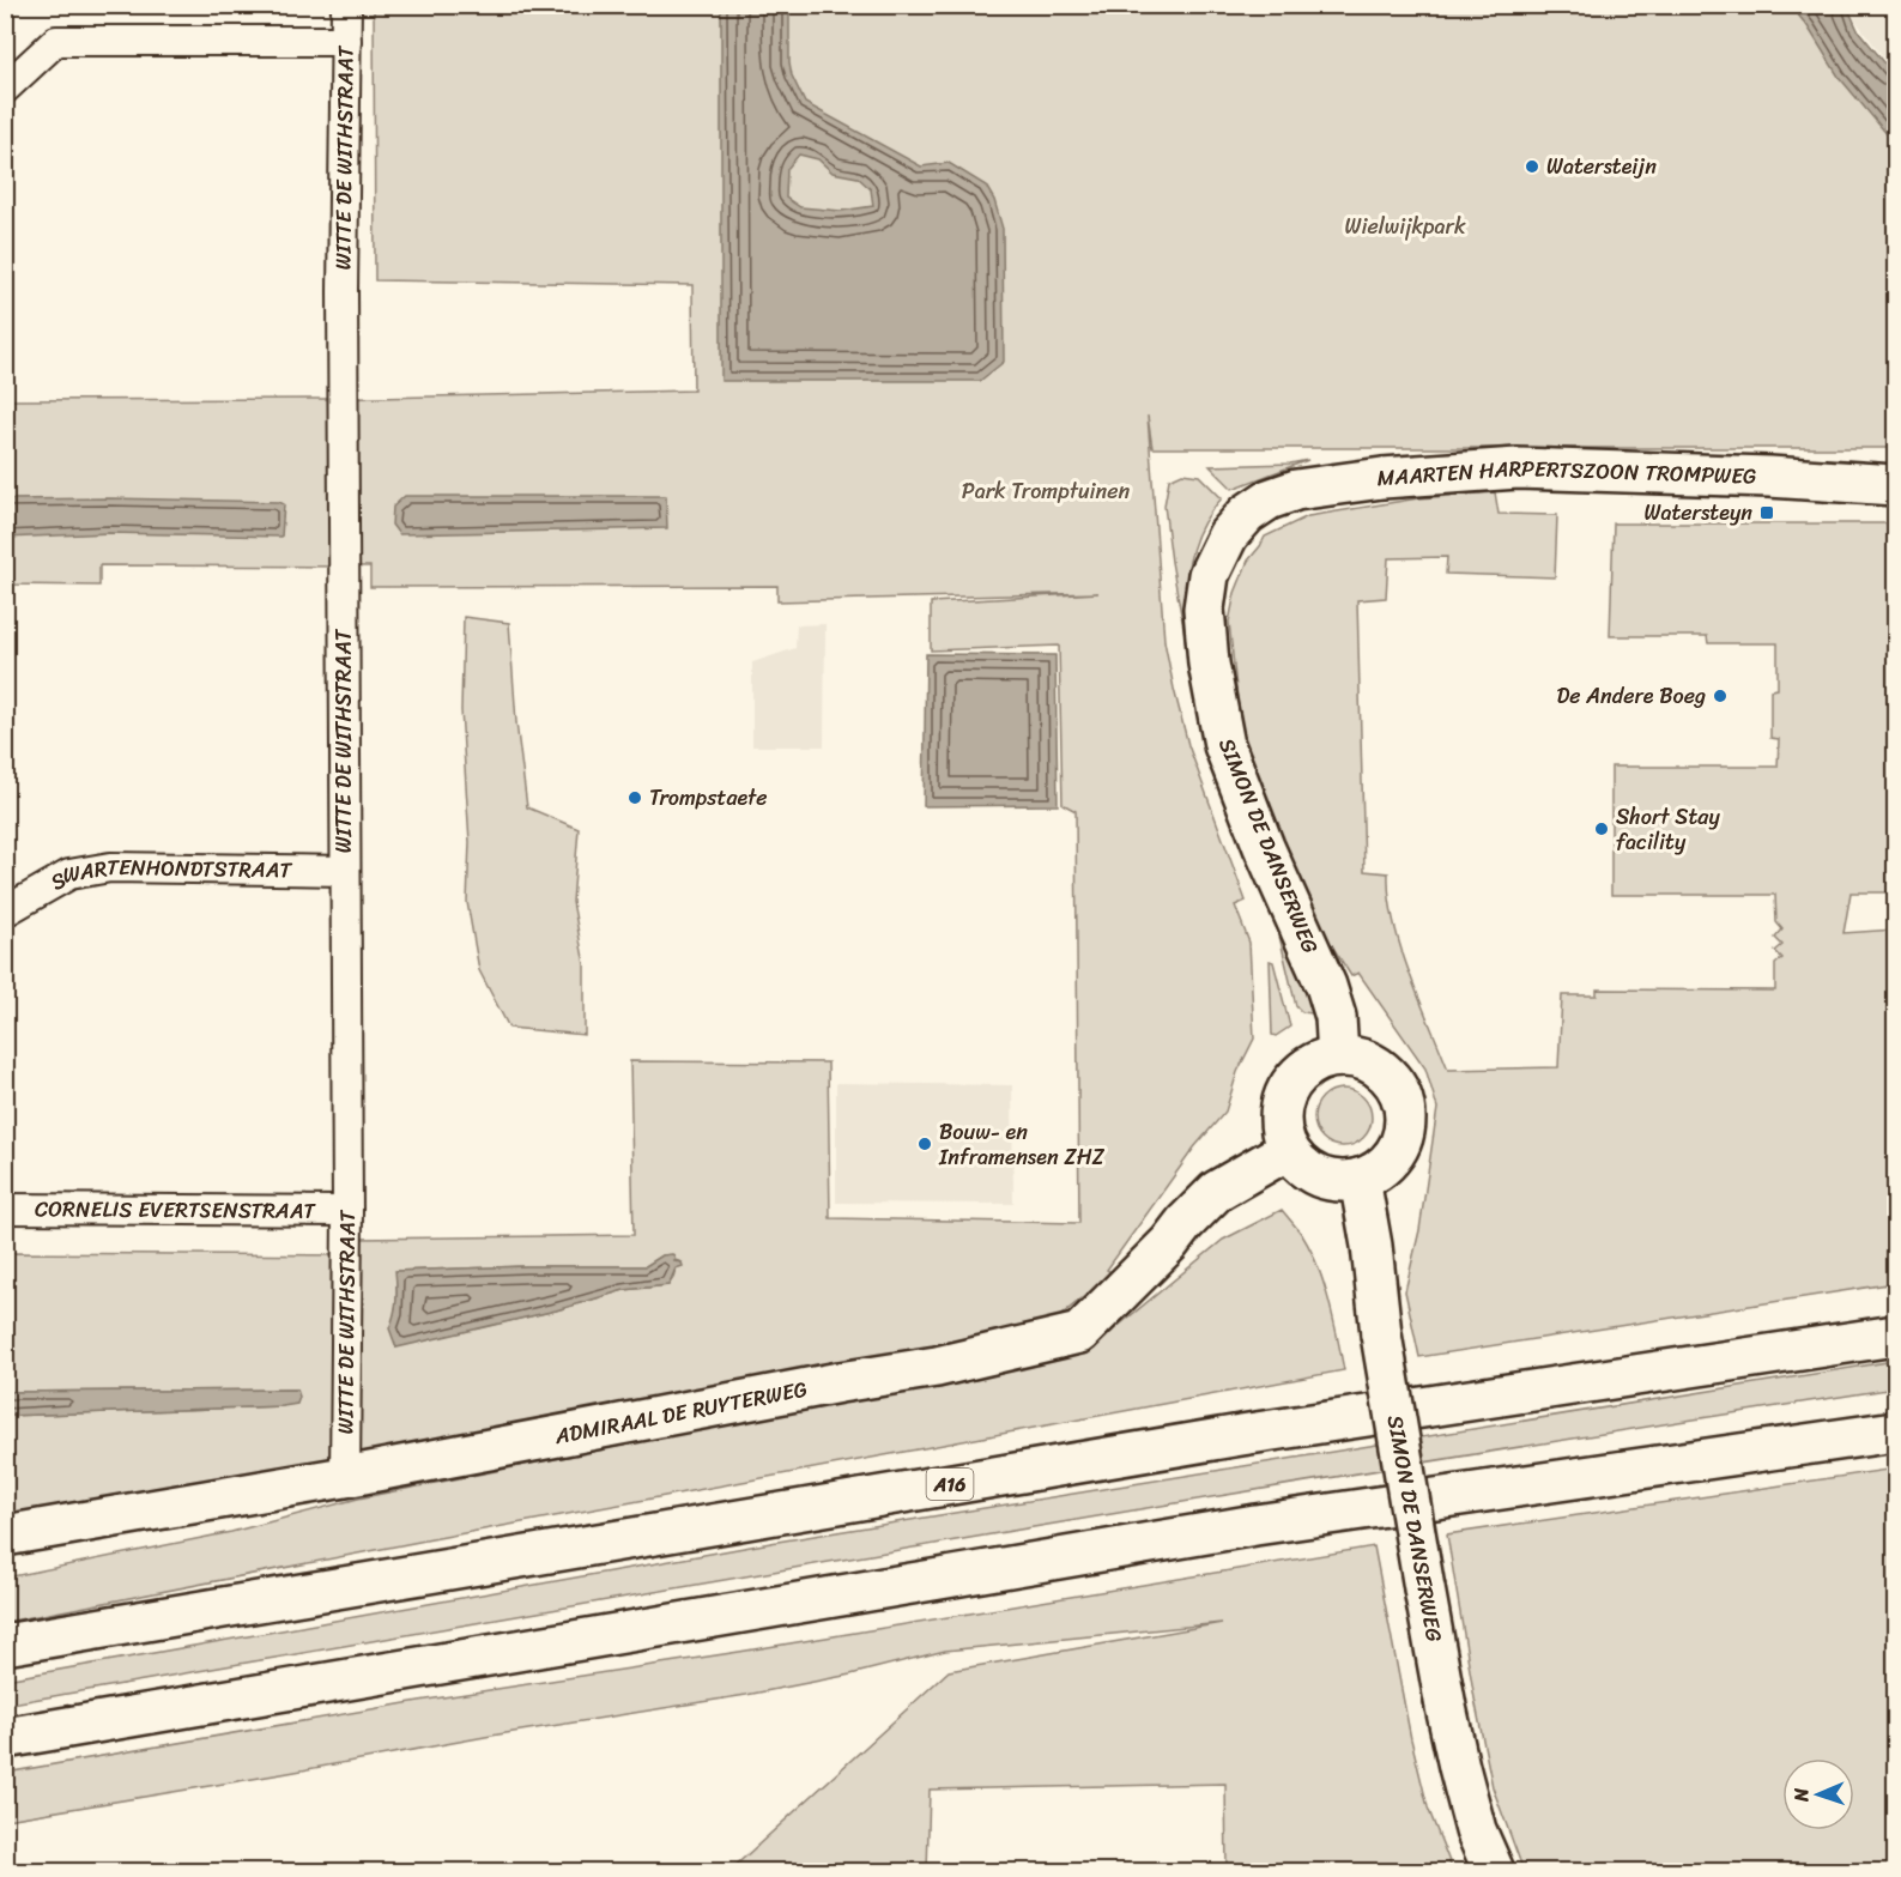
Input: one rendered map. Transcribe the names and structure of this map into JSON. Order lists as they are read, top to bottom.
{
  "streets": {
    "main road": [
      "MAARTEN HARPERTSZOON TROMPWEG",
      "SIMON DE DANSERWEG",
      "ADMIRAAL DE RUYTERWEG",
      "A16"
    ],
    "street": ["WITTE DE WITHSTRAAT", "SWARTENHONDTSTRAAT", "CORNELIS EVERTSENSTRAAT"]
  },
  "crossings": [
    ["WITTE DE WITHSTRAAT", "SWARTENHONDTSTRAAT"],
    ["WITTE DE WITHSTRAAT", "CORNELIS EVERTSENSTRAAT"],
    ["WITTE DE WITHSTRAAT", "ADMIRAAL DE RUYTERWEG"],
    ["MAARTEN HARPERTSZOON TROMPWEG", "SIMON DE DANSERWEG"],
    ["SIMON DE DANSERWEG", "ADMIRAAL DE RUYTERWEG"]
  ],
  "parks": ["Wielwijkpark", "Park Tromptuinen"],
  "places": {
    "other": [
      "Watersteijn",
      "De Andere Boeg",
      "Trompstaete",
      "Short Stay facility",
      "Bouw- en Inframensen ZHZ"
    ],
    "transit": ["Watersteyn"]
  },
  "north": "left"
}
